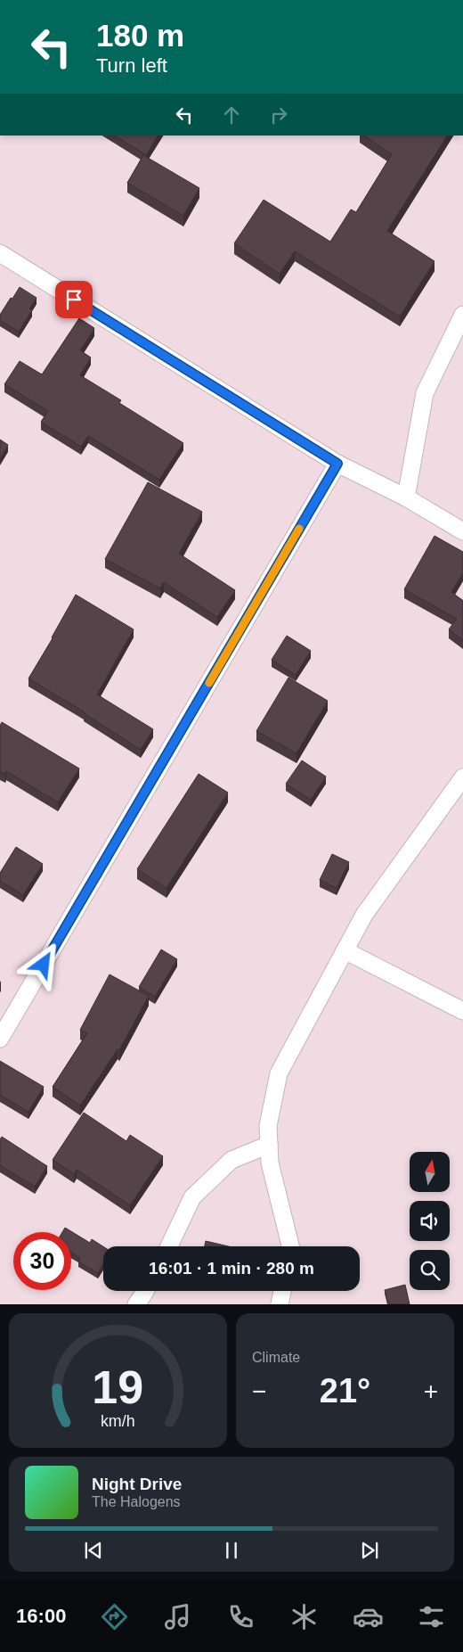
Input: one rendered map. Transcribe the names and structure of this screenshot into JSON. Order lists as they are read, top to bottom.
{
  "north": "top",
  "page": {
    "turn": ["180 m", "Turn left"],
    "limit": "30",
    "trip": "16:01 · 1 min · 280 m",
    "tile": "Climate",
    "heat": ["−", "21°", "+"],
    "song": ["Night Drive", "The Halogens"],
    "tabs": "16:00",
    "gauge": ["19", "km/h"]
  }
}
